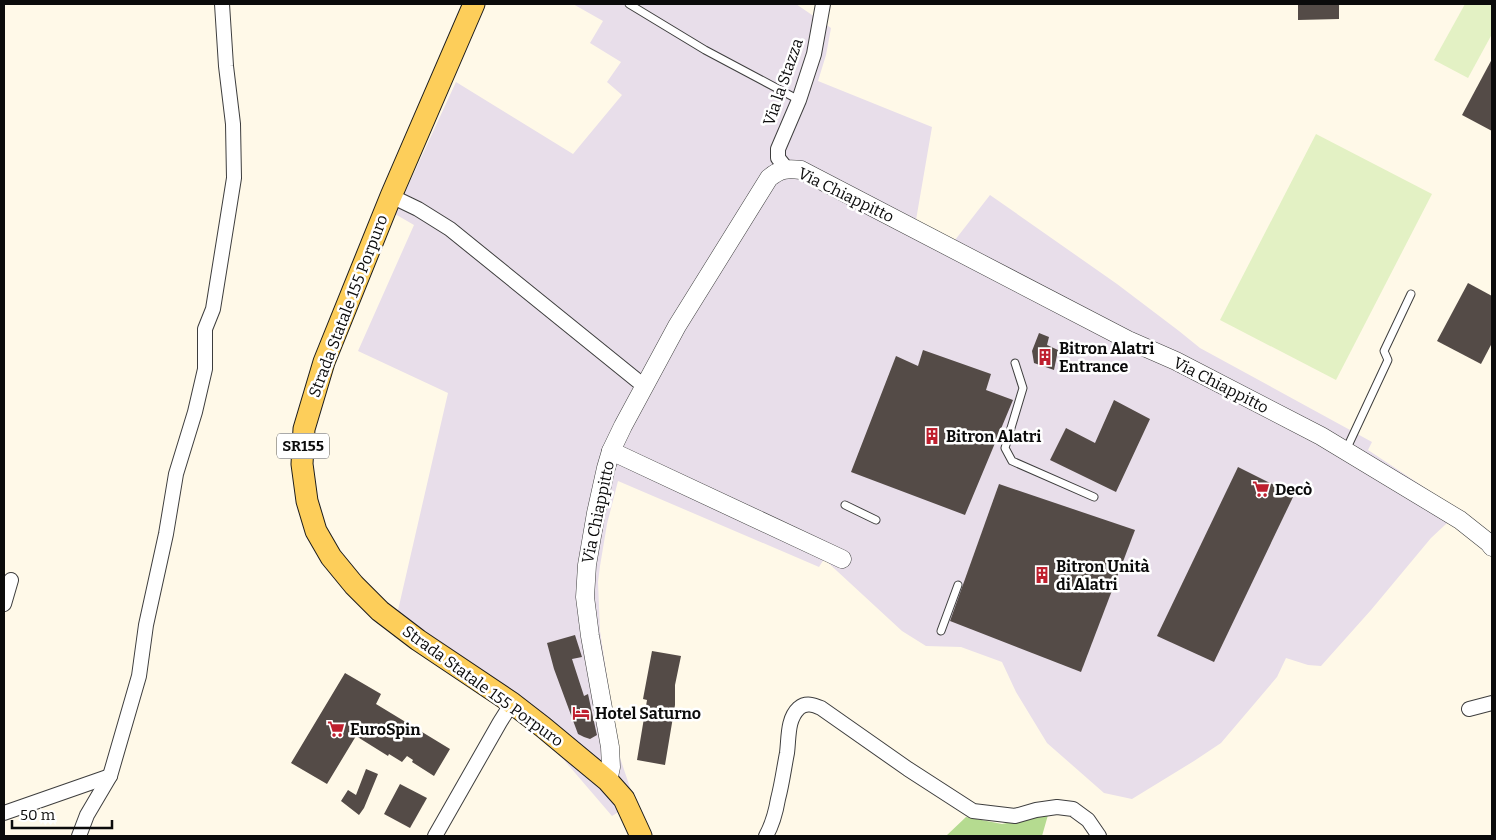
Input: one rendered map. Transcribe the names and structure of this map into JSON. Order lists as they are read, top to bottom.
{
  "streets": {
    "main road": ["Strada Statale 155 Porpuro", "SR155"],
    "street": ["Via la Stazza", "Via Chiappitto"]
  },
  "crossings": [
    ["Via la Stazza", "Via Chiappitto"],
    ["Via Chiappitto", "Strada Statale 155 Porpuro"]
  ],
  "places": {
    "building": ["Bitron Alatri Entrance", "Bitron Alatri", "Bitron Unità di Alatri"],
    "supermarket": ["Decò", "EuroSpin"],
    "hotel": ["Hotel Saturno"]
  },
  "scale_bar": "50 m"
}
